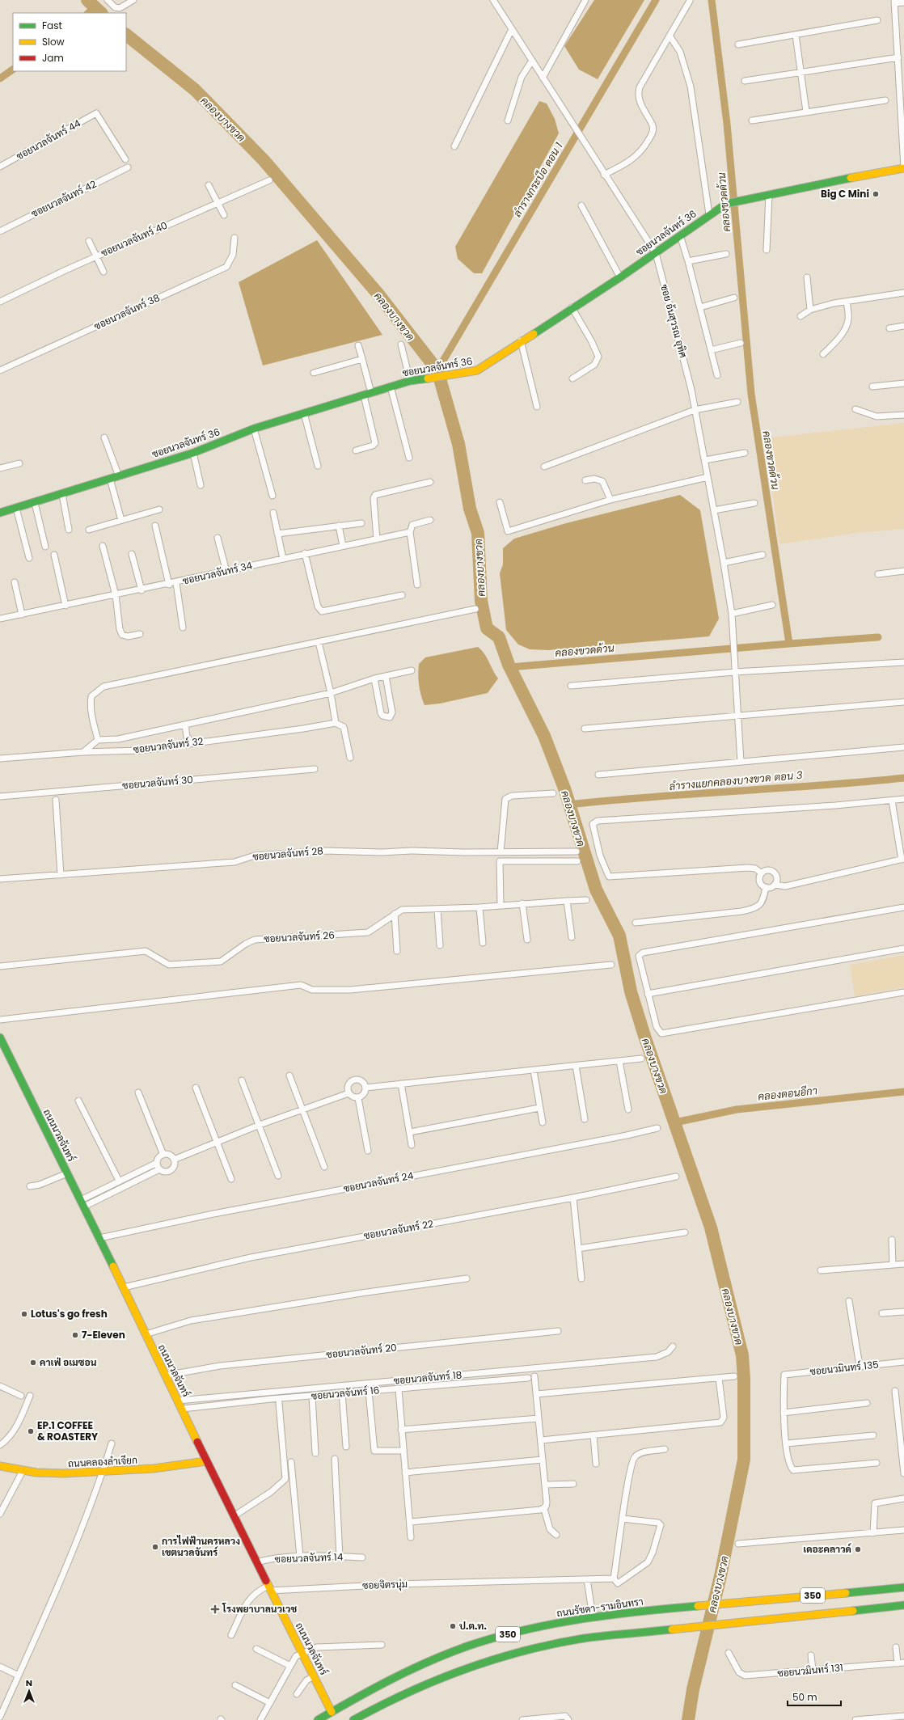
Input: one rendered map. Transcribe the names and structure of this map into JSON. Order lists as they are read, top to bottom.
{
  "streets": {
    "main road": [
      "ซอยนวลจันทร์ 36",
      "ถนนนวลจันทร์",
      "ถนนคลองลำเจียก",
      "350",
      "ถนนรัชดา-รามอินทรา"
    ],
    "street": [
      "ซอยนวลจันทร์ 44",
      "ซอยนวลจันทร์ 42",
      "ซอยนวลจันทร์ 40",
      "ซอยนวลจันทร์ 38",
      "ซอย อ้นสุวรณ อุทิศ",
      "ซอยนวลจันทร์ 34",
      "ซอยนวลจันทร์ 32",
      "ซอยนวลจันทร์ 30",
      "ซอยนวลจันทร์ 28",
      "ซอยนวลจันทร์ 26",
      "ซอยนวลจันทร์ 24",
      "ซอยนวลจันทร์ 22",
      "ซอยนวลจันทร์ 20",
      "ซอยนวมินทร์ 135",
      "ซอยนวลจันทร์ 18",
      "ซอยนวลจันทร์ 16",
      "ซอยนวลจันทร์ 14",
      "ซอยจิตรนุ่ม",
      "ซอยนวมินทร์ 131"
    ]
  },
  "crossings": [
    ["ซอยนวลจันทร์ 36", "ซอย อ้นสุวรณ อุทิศ"],
    ["ถนนนวลจันทร์", "ซอยนวลจันทร์ 24"],
    ["ถนนนวลจันทร์", "ซอยนวลจันทร์ 22"],
    ["ถนนนวลจันทร์", "ซอยนวลจันทร์ 20"],
    ["ถนนนวลจันทร์", "ซอยนวลจันทร์ 18"],
    ["ถนนนวลจันทร์", "ซอยนวลจันทร์ 16"],
    ["ถนนนวลจันทร์", "ถนนคลองลำเจียก"],
    ["ถนนนวลจันทร์", "ซอยนวลจันทร์ 14"],
    ["ถนนนวลจันทร์", "ซอยจิตรนุ่ม"],
    ["ถนนนวลจันทร์", "ถนนรัชดา-รามอินทรา"]
  ],
  "water": [
    "คลองบางขวด",
    "ลำรางกระบือ ตอน 1",
    "คลองขวดด้วน",
    "ลำรางแยกคลองบางขวด ตอน 3",
    "คลองดอนอีกา"
  ],
  "places": {
    "other": [
      "Big C Mini",
      "Lotus's go fresh",
      "7-Eleven",
      "คาเฟ่ อเมซอน",
      "EP.1 COFFEE & ROASTERY",
      "การไฟฟ้านครหลวง เขตนวลจันทร์",
      "เดอะคลาวด์",
      "ป.ต.ท."
    ],
    "health": ["โรงพยาบาลนวเวช"]
  },
  "legend": ["Fast", "Slow", "Jam"],
  "scale_bar": "50 m",
  "north": "top"
}
